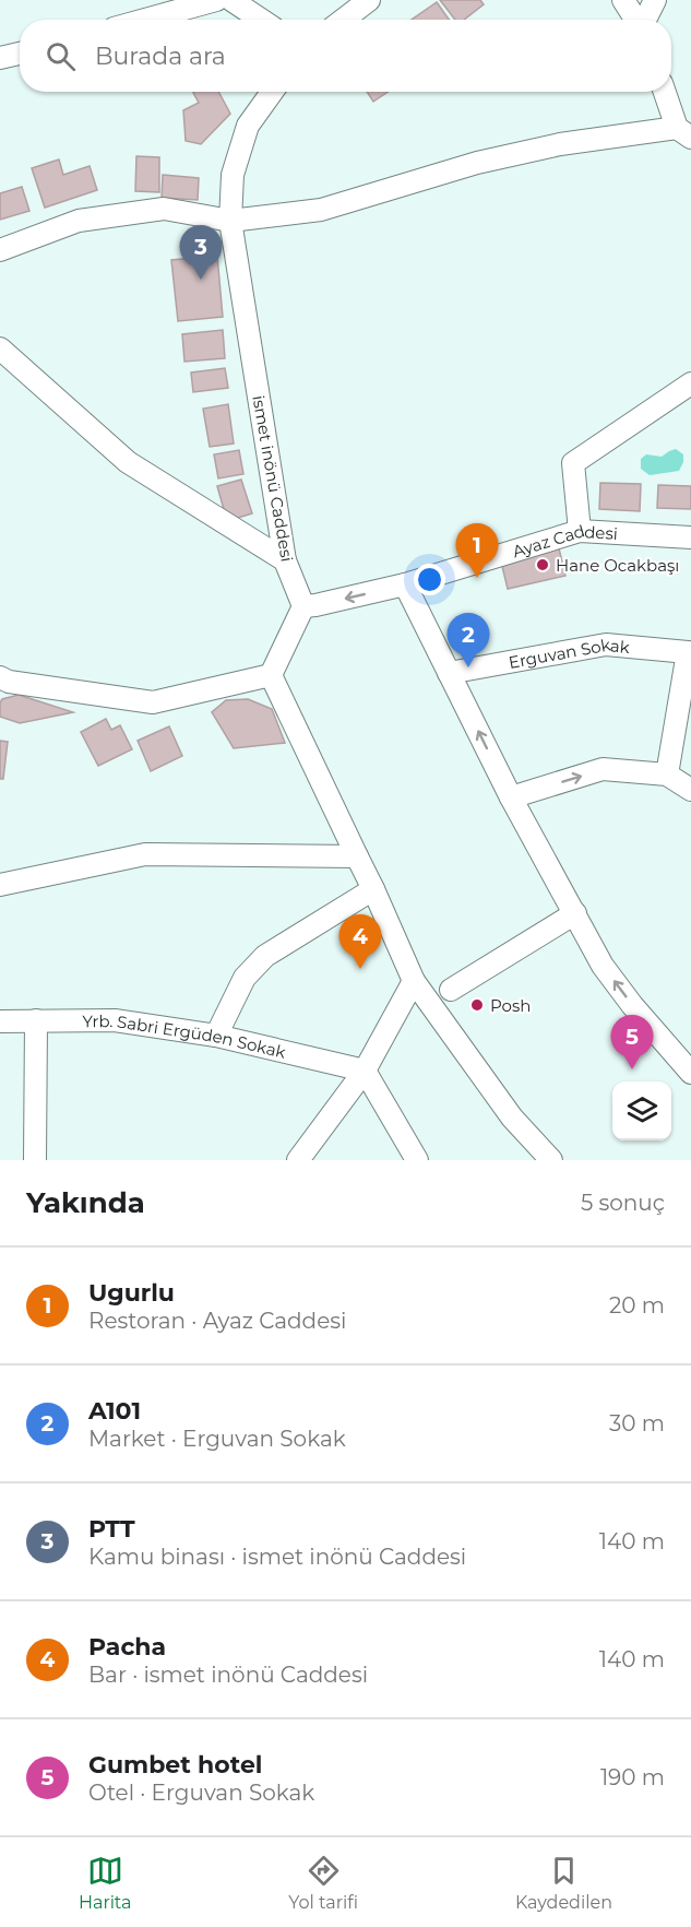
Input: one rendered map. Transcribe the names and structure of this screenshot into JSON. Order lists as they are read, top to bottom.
{
  "streets": {
    "street": [
      "ismet inönü Caddesi",
      "Ayaz Caddesi",
      "Erguvan Sokak",
      "Yrb. Sabri Ergüden Sokak"
    ]
  },
  "crossings": [
    ["ismet inönü Caddesi", "Ayaz Caddesi"]
  ],
  "places": ["Hane Ocakbaşı", "Posh"],
  "page": {
    "search": "Burada ara",
    "pins": [
      "3",
      "1",
      "2",
      "4",
      "5"
    ],
    "heading": ["Yakında", "5 sonuç"],
    "list": [
      {
        "mark": "1",
        "name": "Ugurlu",
        "note": "Restoran · Ayaz Caddesi",
        "value": "20 m"
      },
      {
        "mark": "2",
        "name": "A101",
        "note": "Market · Erguvan Sokak",
        "value": "30 m"
      },
      {
        "mark": "3",
        "name": "PTT",
        "note": "Kamu binası · ismet inönü Caddesi",
        "value": "140 m"
      },
      {
        "mark": "4",
        "name": "Pacha",
        "note": "Bar · ismet inönü Caddesi",
        "value": "140 m"
      },
      {
        "mark": "5",
        "name": "Gumbet hotel",
        "note": "Otel · Erguvan Sokak",
        "value": "190 m"
      }
    ],
    "nav": ["Harita", "Yol tarifi", "Kaydedilen"]
  }
}
